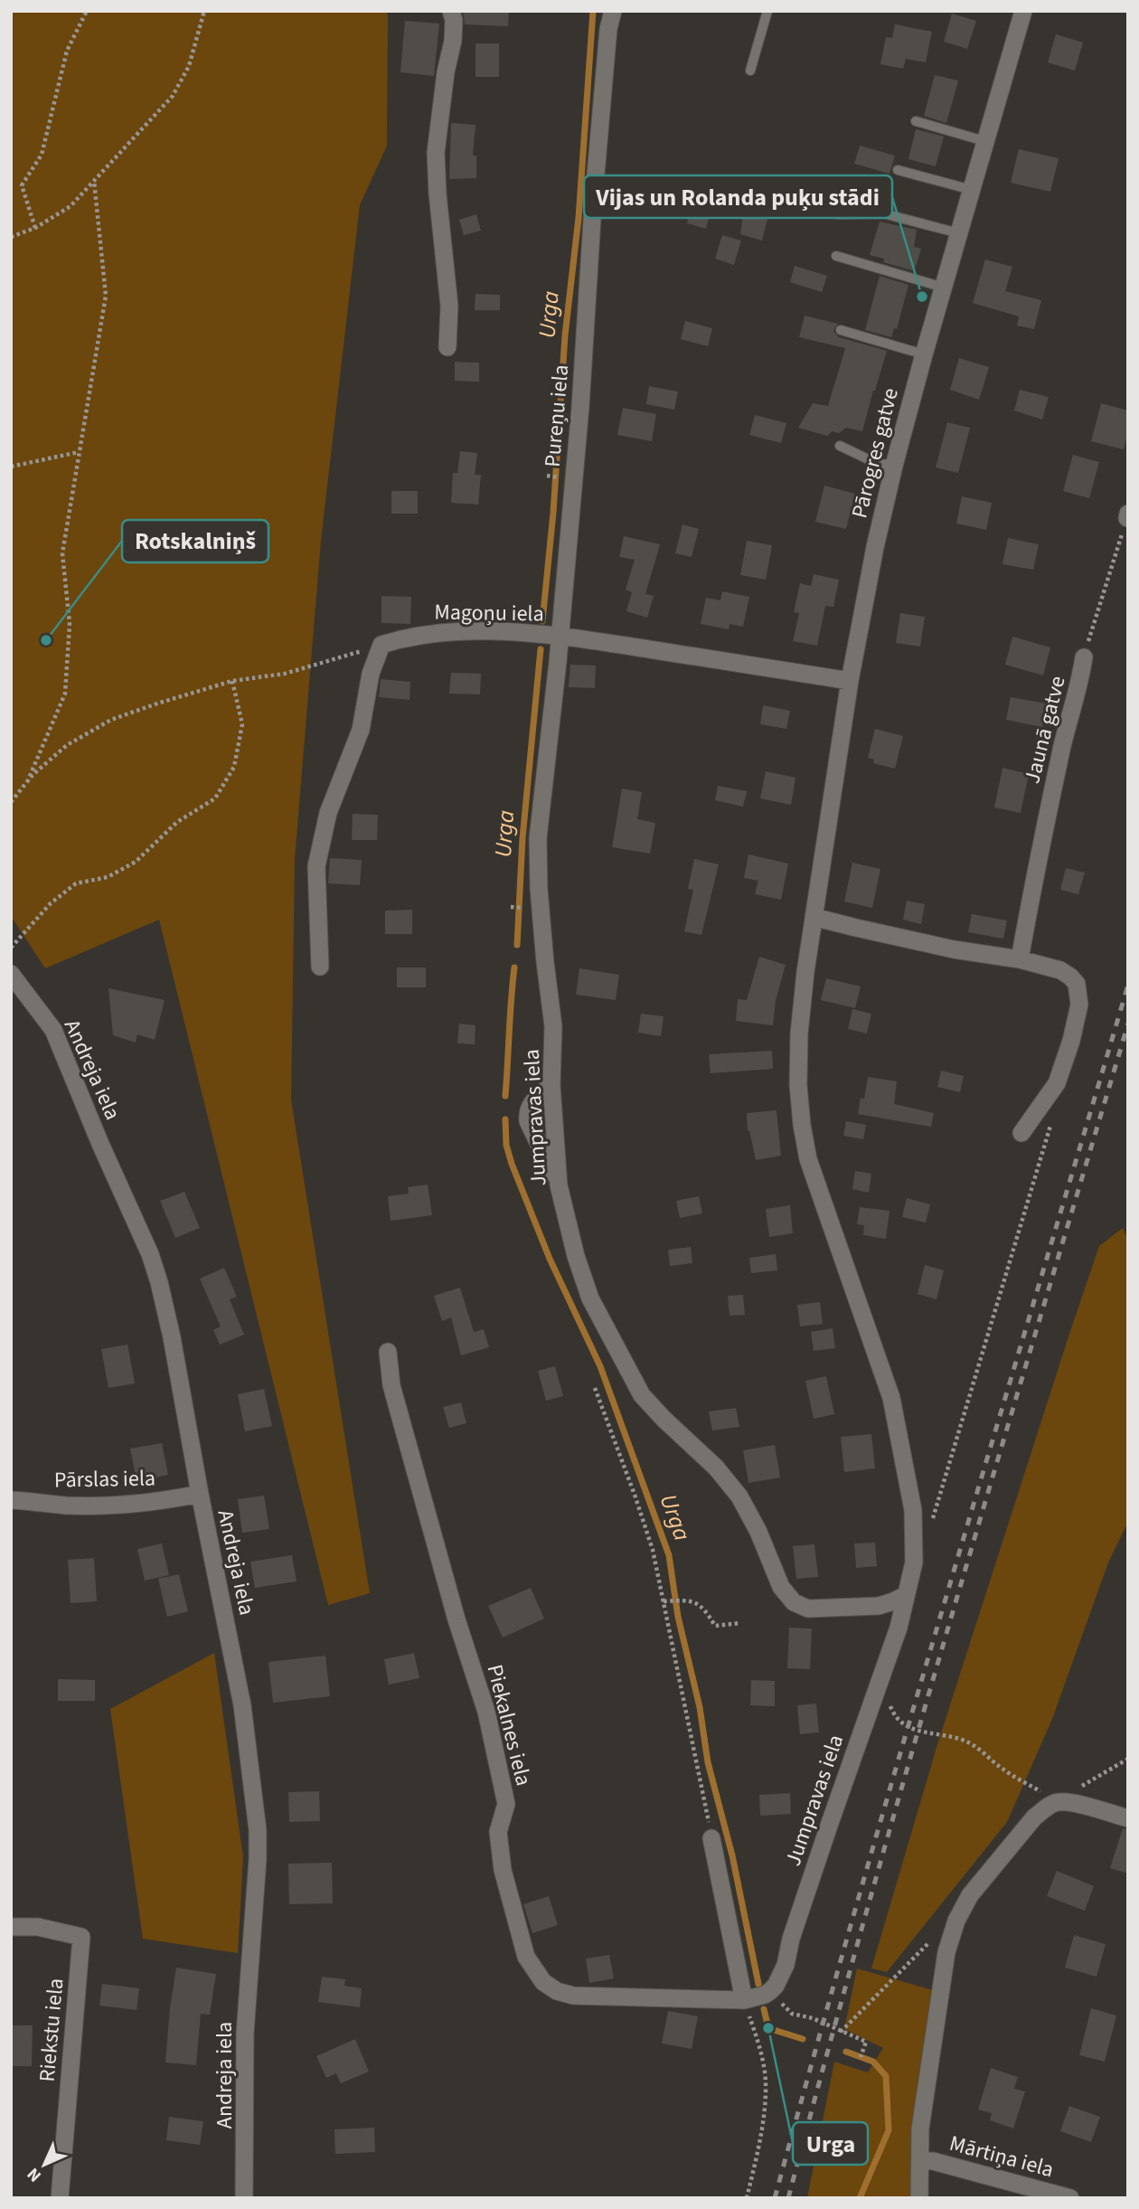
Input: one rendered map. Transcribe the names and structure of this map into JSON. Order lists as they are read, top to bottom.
{
  "streets": {
    "street": [
      "Pureņu iela",
      "Pārogres gatve",
      "Magoņu iela",
      "Jaunā gatve",
      "Andreja iela",
      "Jumpravas iela",
      "Pārslas iela",
      "Piekalnes iela",
      "Riekstu iela",
      "Mārtiņa iela"
    ]
  },
  "crossings": [
    ["Pureņu iela", "Magoņu iela"],
    ["Pureņu iela", "Jumpravas iela"],
    ["Pārogres gatve", "Magoņu iela"],
    ["Pārogres gatve", "Jumpravas iela"],
    ["Magoņu iela", "Jumpravas iela"],
    ["Andreja iela", "Pārslas iela"],
    ["Jumpravas iela", "Piekalnes iela"]
  ],
  "water": ["Urga"],
  "places": ["Vijas un Rolanda puķu stādi", "Rotskalniņš", "Urga"],
  "north": "bottom left"
}
